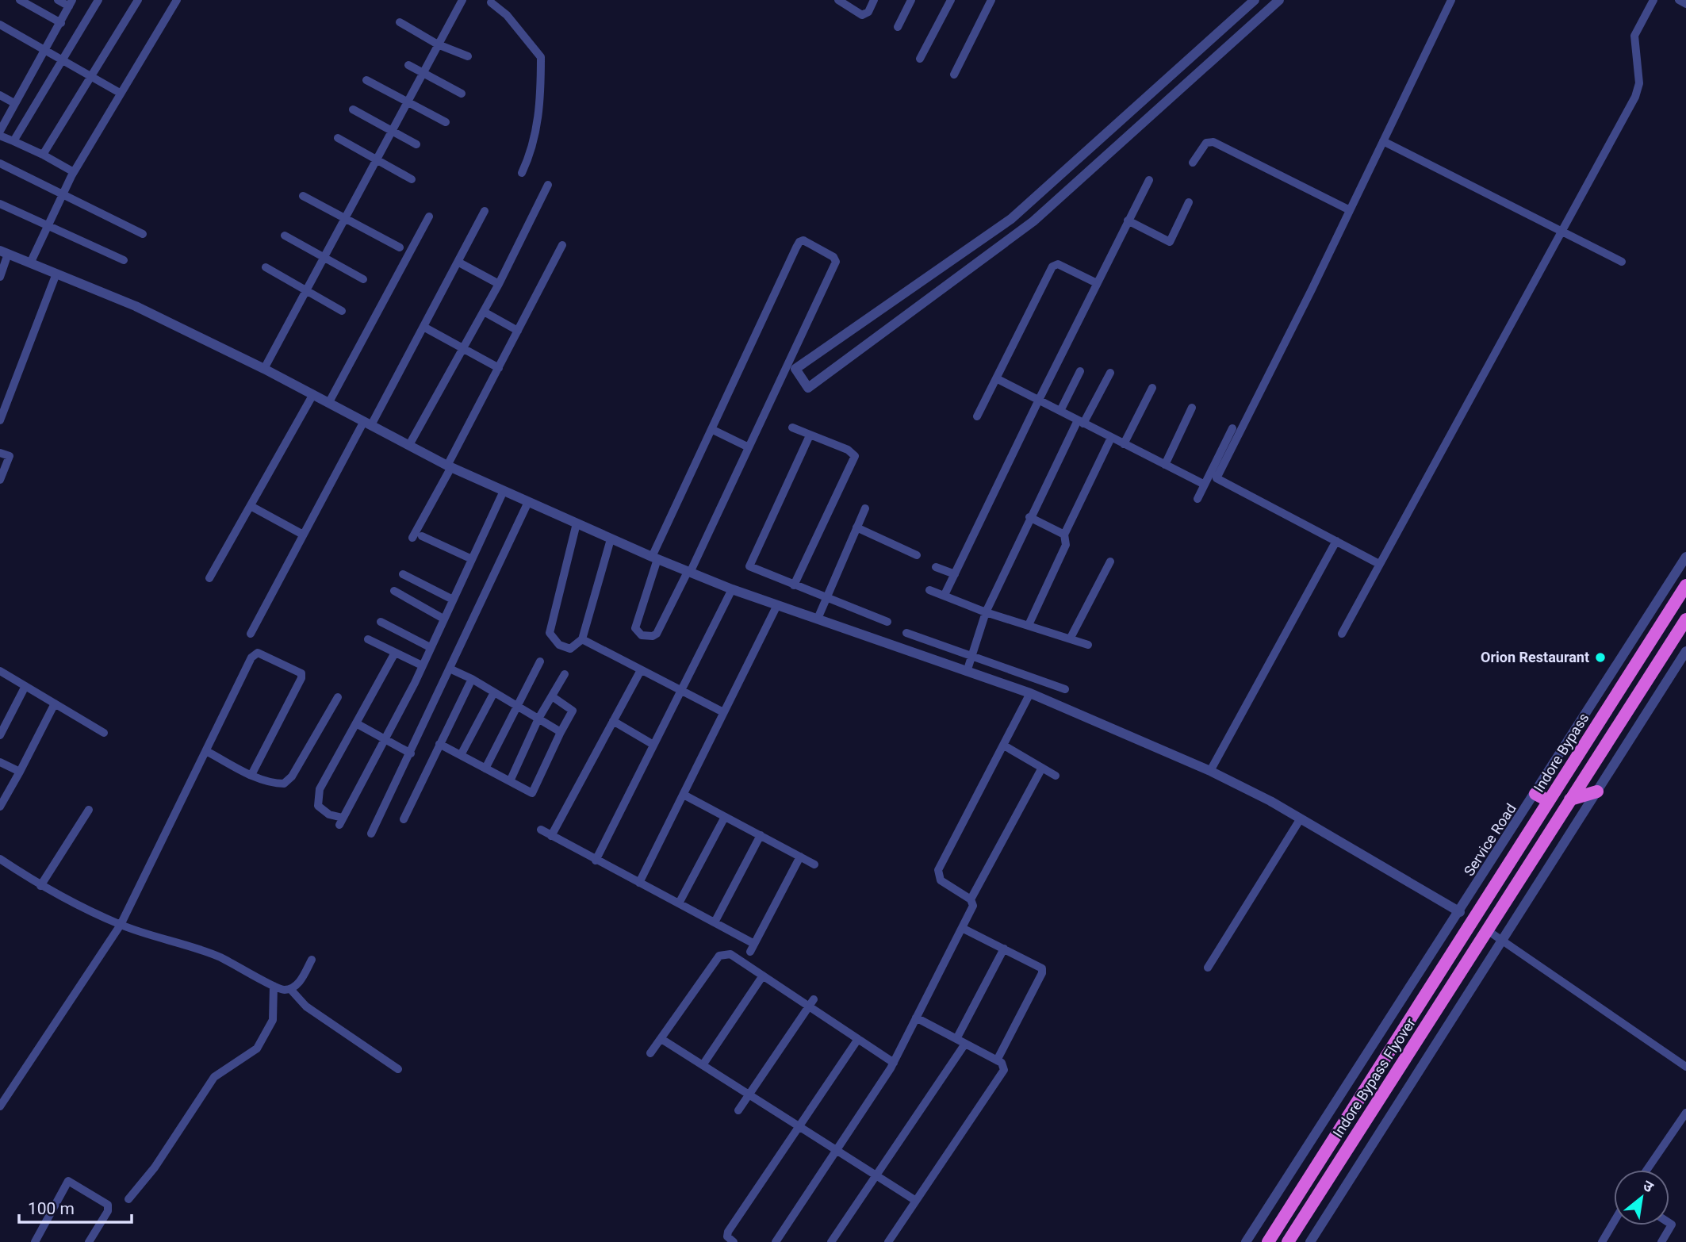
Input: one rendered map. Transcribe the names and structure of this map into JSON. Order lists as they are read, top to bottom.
{
  "streets": {
    "highway": ["Indore Bypass", "Indore Bypass Flyover"],
    "street": ["Service Road"]
  },
  "crossings": [
    ["Indore Bypass", "Indore Bypass Flyover"]
  ],
  "places": ["Orion Restaurant"],
  "scale_bar": "100 m",
  "north": "top right"
}
